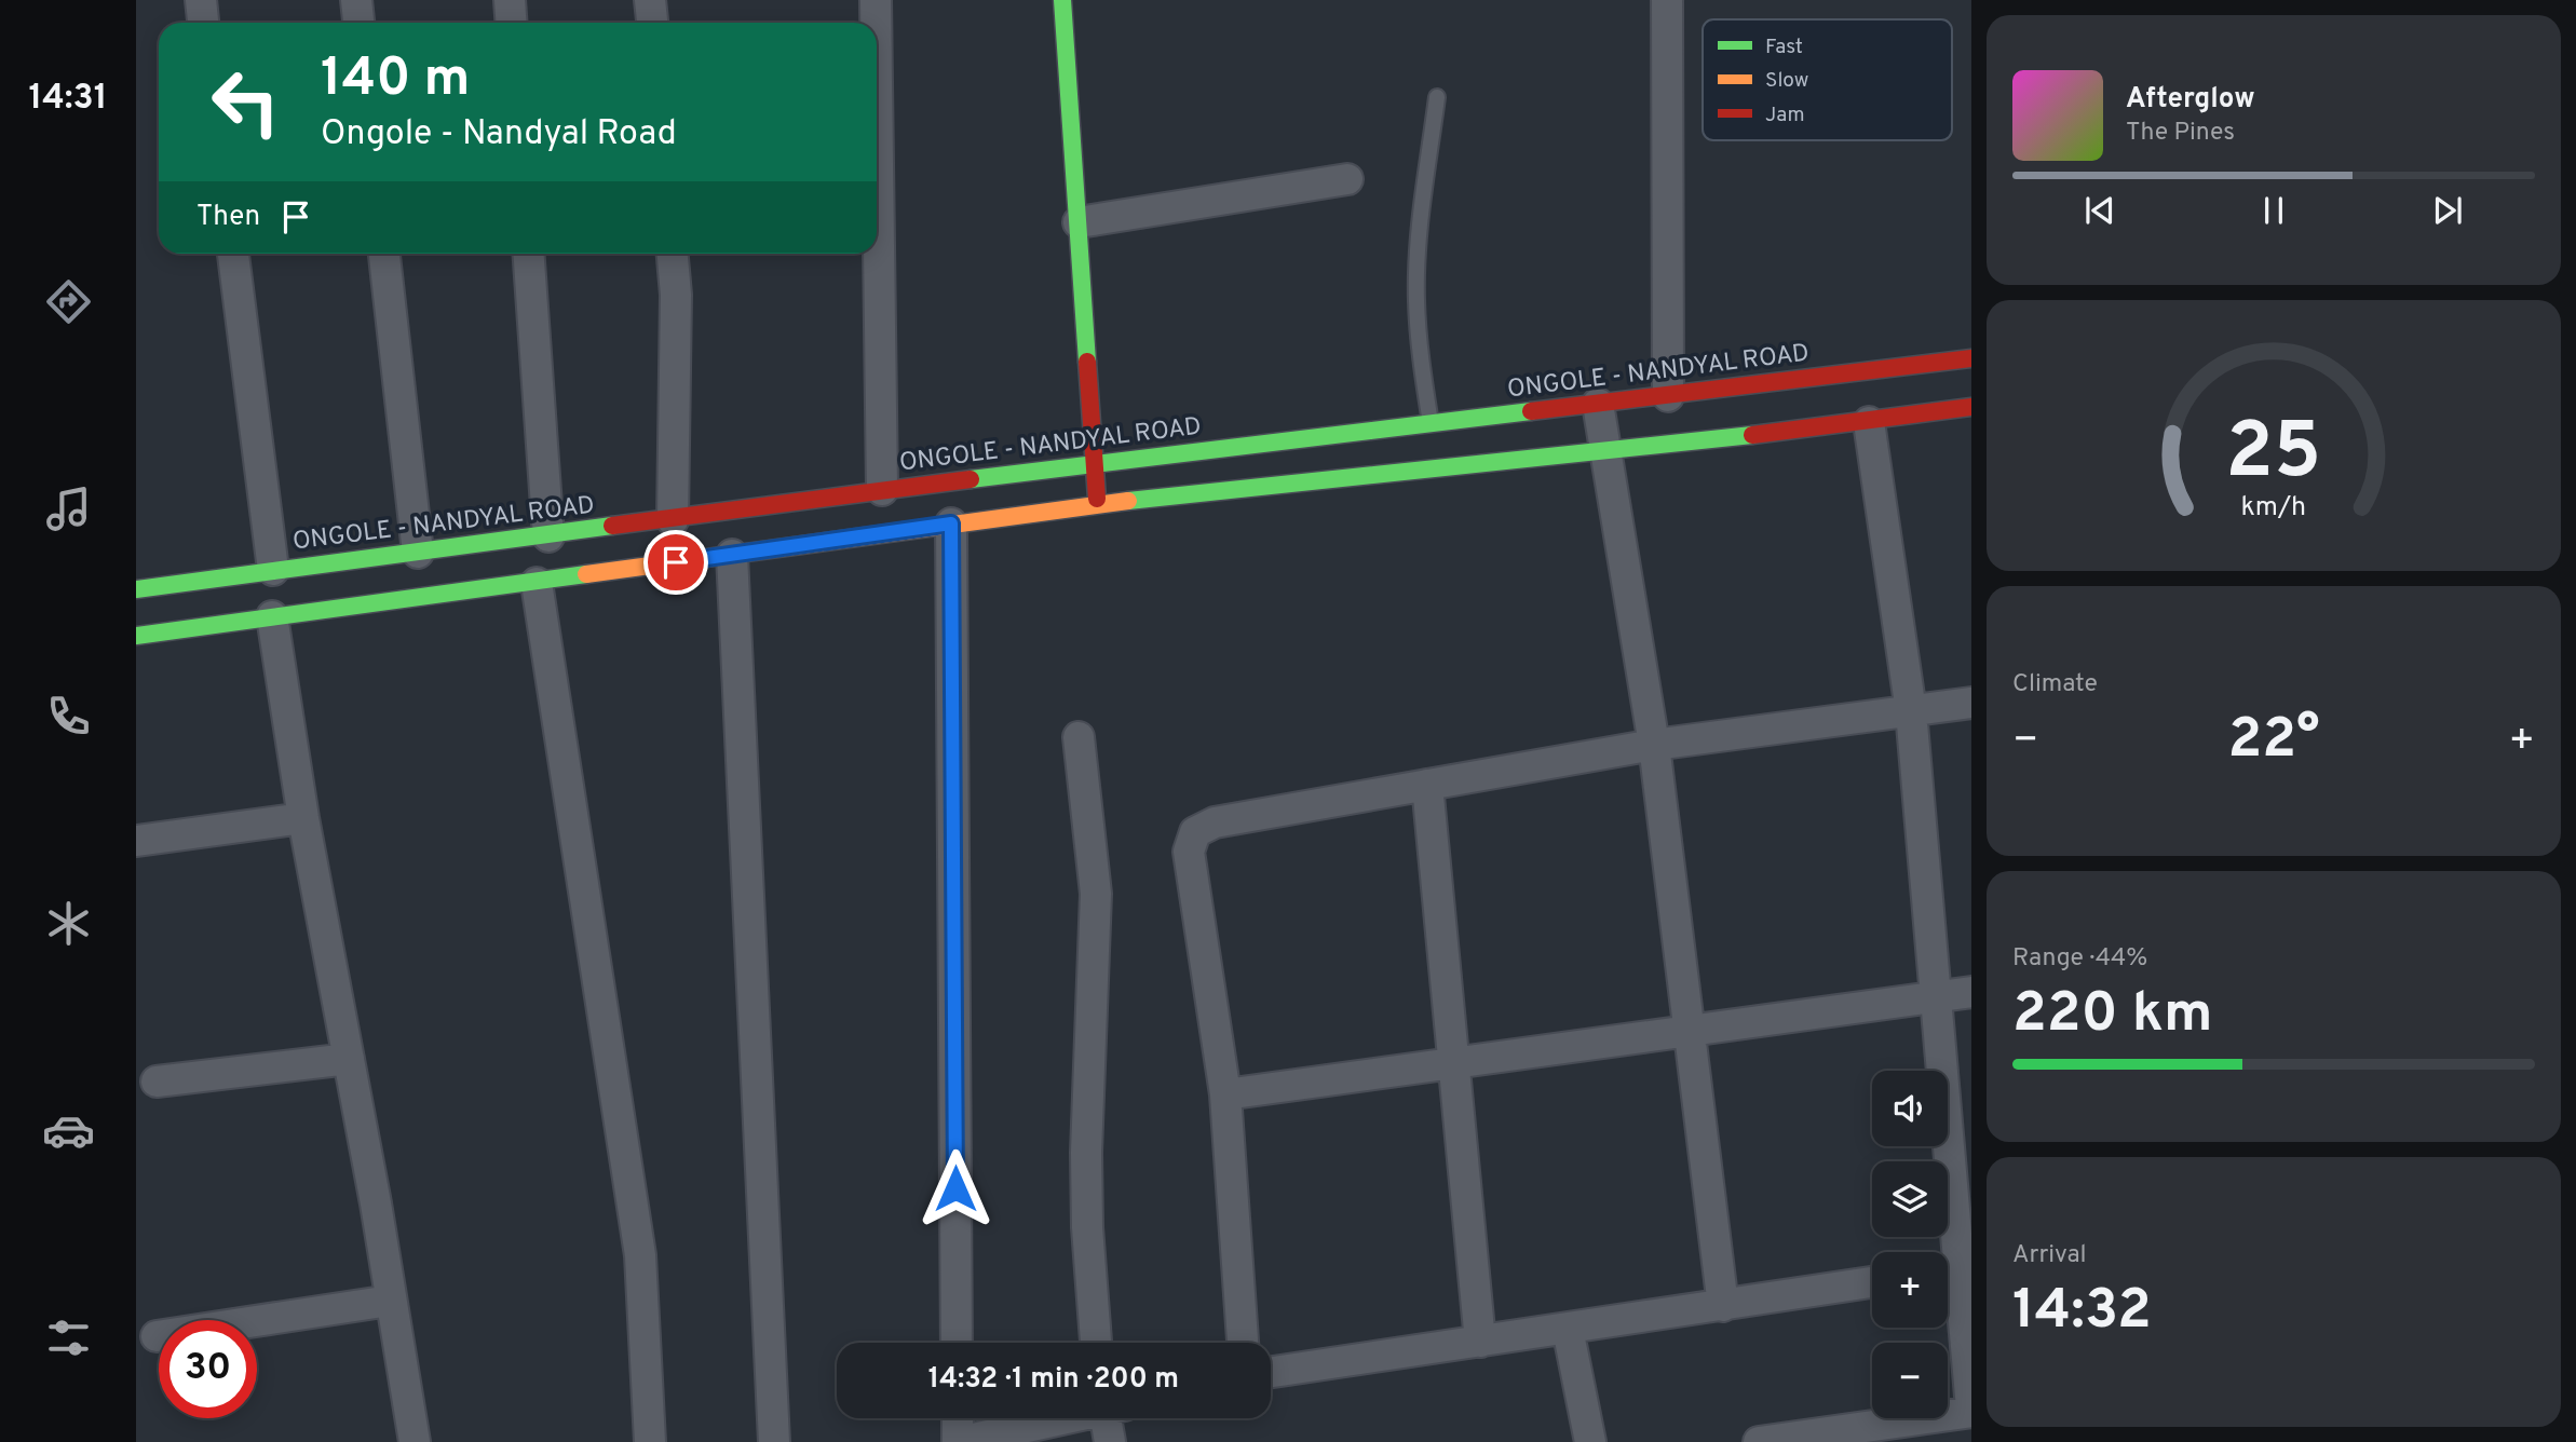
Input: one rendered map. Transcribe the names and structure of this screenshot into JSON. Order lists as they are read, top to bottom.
{
  "streets": {
    "main road": ["ONGOLE - NANDYAL ROAD"]
  },
  "legend": ["Fast", "Slow", "Jam"],
  "page": {
    "tabs": "14:31",
    "turn": ["140 m", "Ongole - Nandyal Road"],
    "song": ["Afterglow", "The Pines"],
    "then": "Then",
    "tile": [
      "Climate",
      ["Range · 44%", "220 km"],
      ["Arrival", "14:32"]
    ],
    "heat": ["−", "22°", "+"],
    "map_buttons": ["+", "−"],
    "limit": "30",
    "trip": "14:32 · 1 min · 200 m",
    "gauge": ["25", "km/h"]
  }
}
